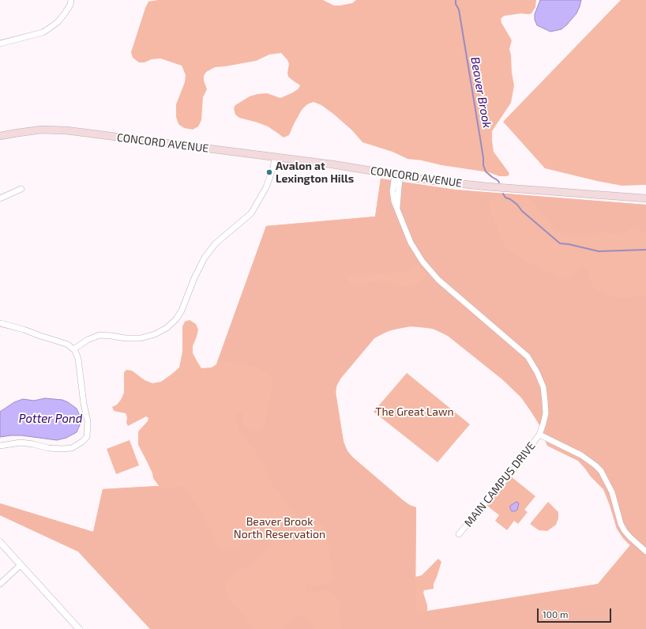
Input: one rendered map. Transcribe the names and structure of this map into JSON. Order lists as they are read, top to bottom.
{
  "streets": {
    "main road": ["CONCORD AVENUE"],
    "street": ["MAIN CAMPUS DRIVE"]
  },
  "crossings": [
    ["CONCORD AVENUE", "MAIN CAMPUS DRIVE"]
  ],
  "water": ["Beaver Brook", "Potter Pond"],
  "parks": ["The Great Lawn", "Beaver Brook North Reservation"],
  "places": ["Avalon at Lexington Hills"],
  "scale_bar": "100 m"
}
